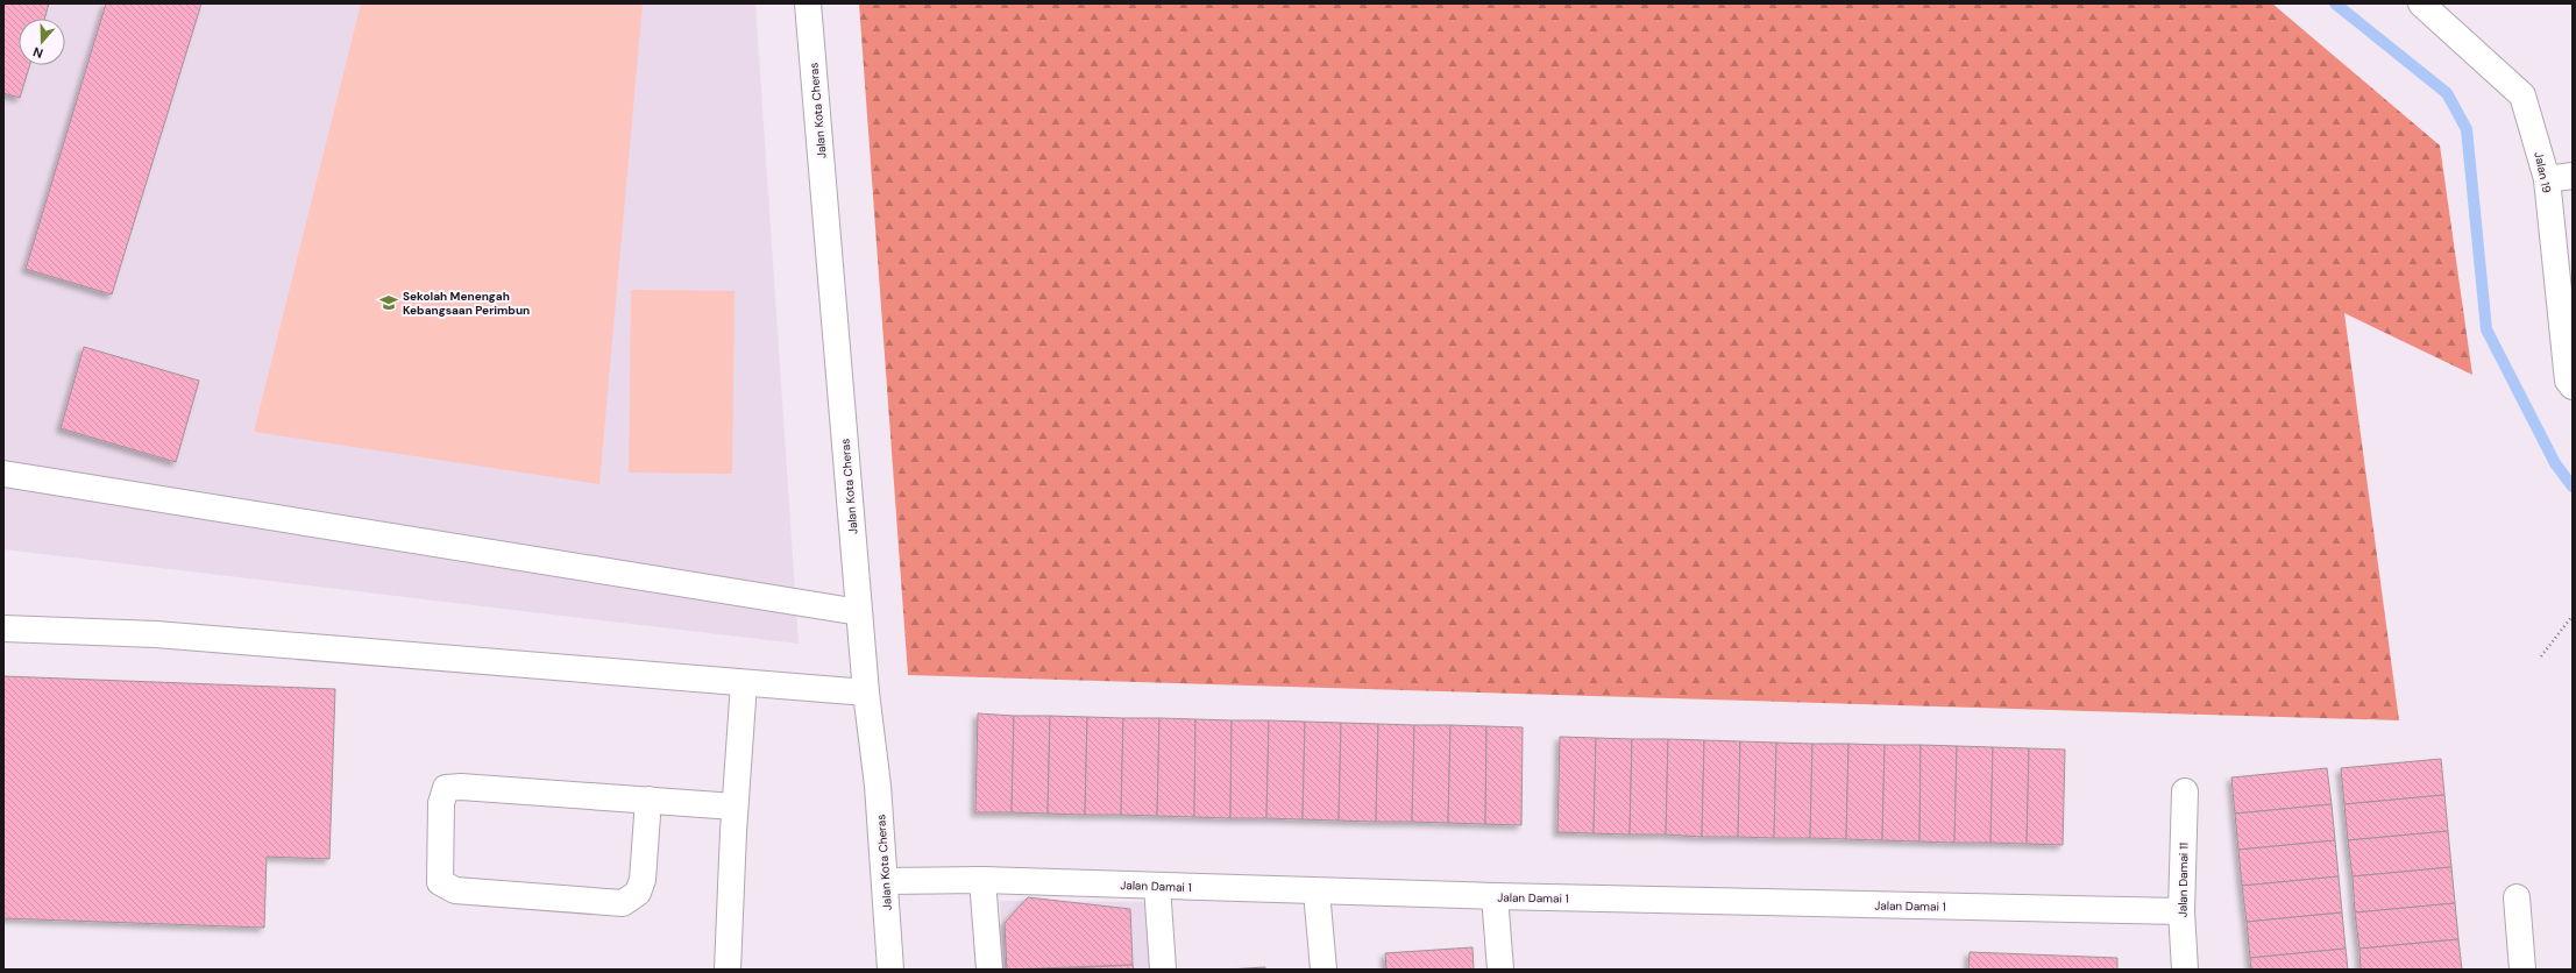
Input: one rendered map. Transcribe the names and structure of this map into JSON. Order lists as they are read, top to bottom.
{
  "streets": {
    "street": [
      "Jalan Kota Cheras",
      "Jalan 19",
      "Jalan Damai 11",
      "Jalan Damai 1"
    ]
  },
  "crossings": [
    ["Jalan Kota Cheras", "Jalan Damai 1"],
    ["Jalan Damai 11", "Jalan Damai 1"]
  ],
  "places": {
    "school or university": ["Sekolah Menengah Kebangsaan Perimbun"]
  },
  "north": "bottom"
}
